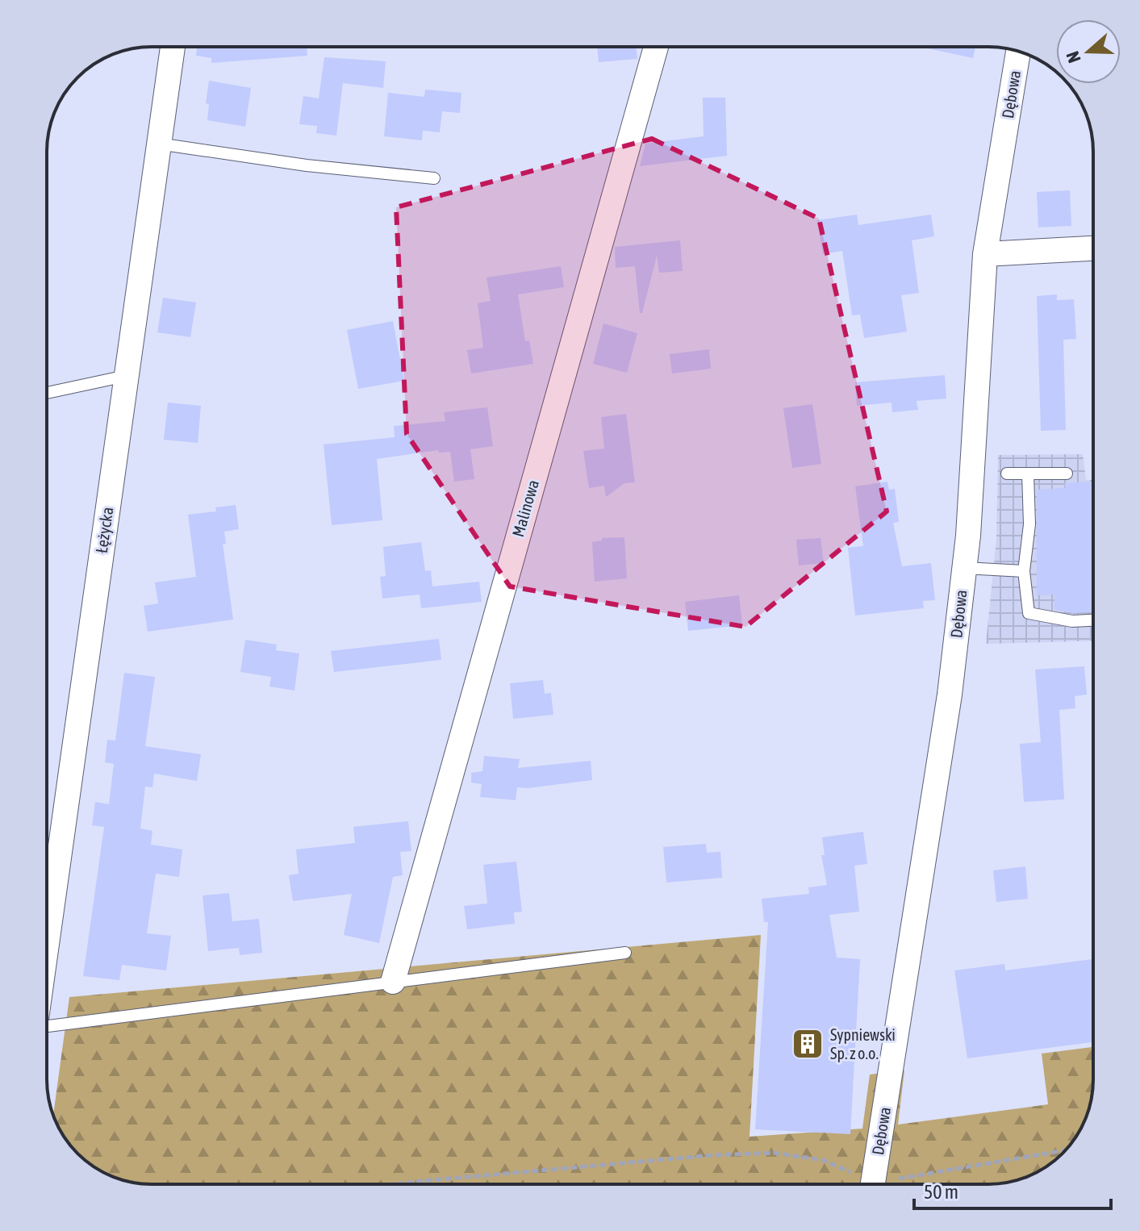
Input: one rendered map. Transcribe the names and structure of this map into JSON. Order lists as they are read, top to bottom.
{
  "streets": {
    "street": ["Dębowa", "Malinowa", "Łężycka"]
  },
  "places": {
    "building": ["Sypniewski Sp. z o.o."]
  },
  "scale_bar": "50 m",
  "north": "left"
}
